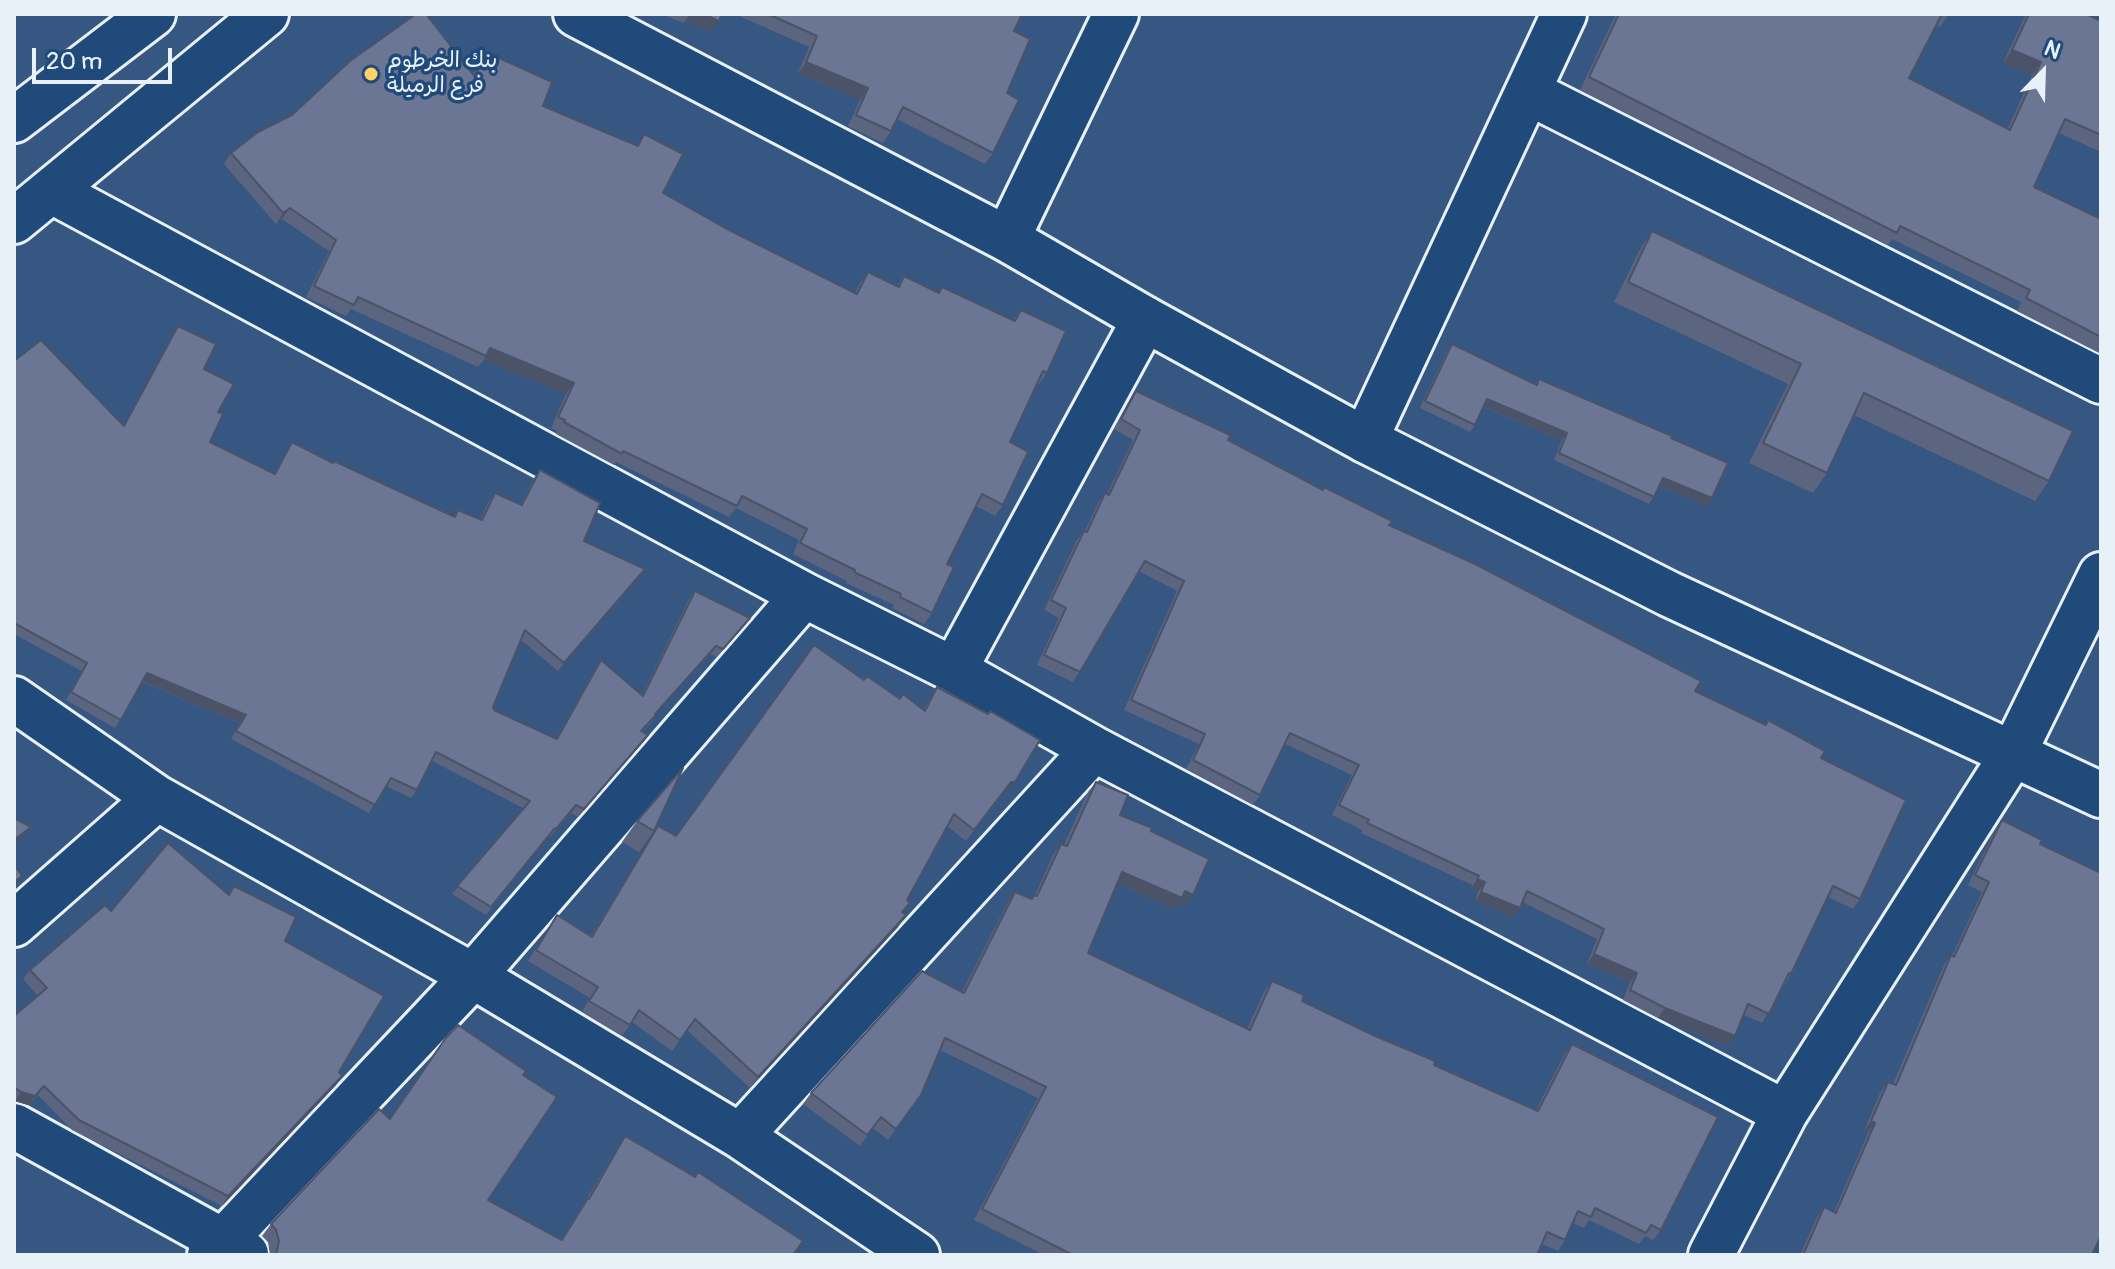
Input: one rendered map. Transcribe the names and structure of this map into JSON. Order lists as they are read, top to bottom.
{
  "places": ["بنك الخرطوم فرع الرميلة"],
  "scale_bar": "20 m",
  "north": "top right"
}
